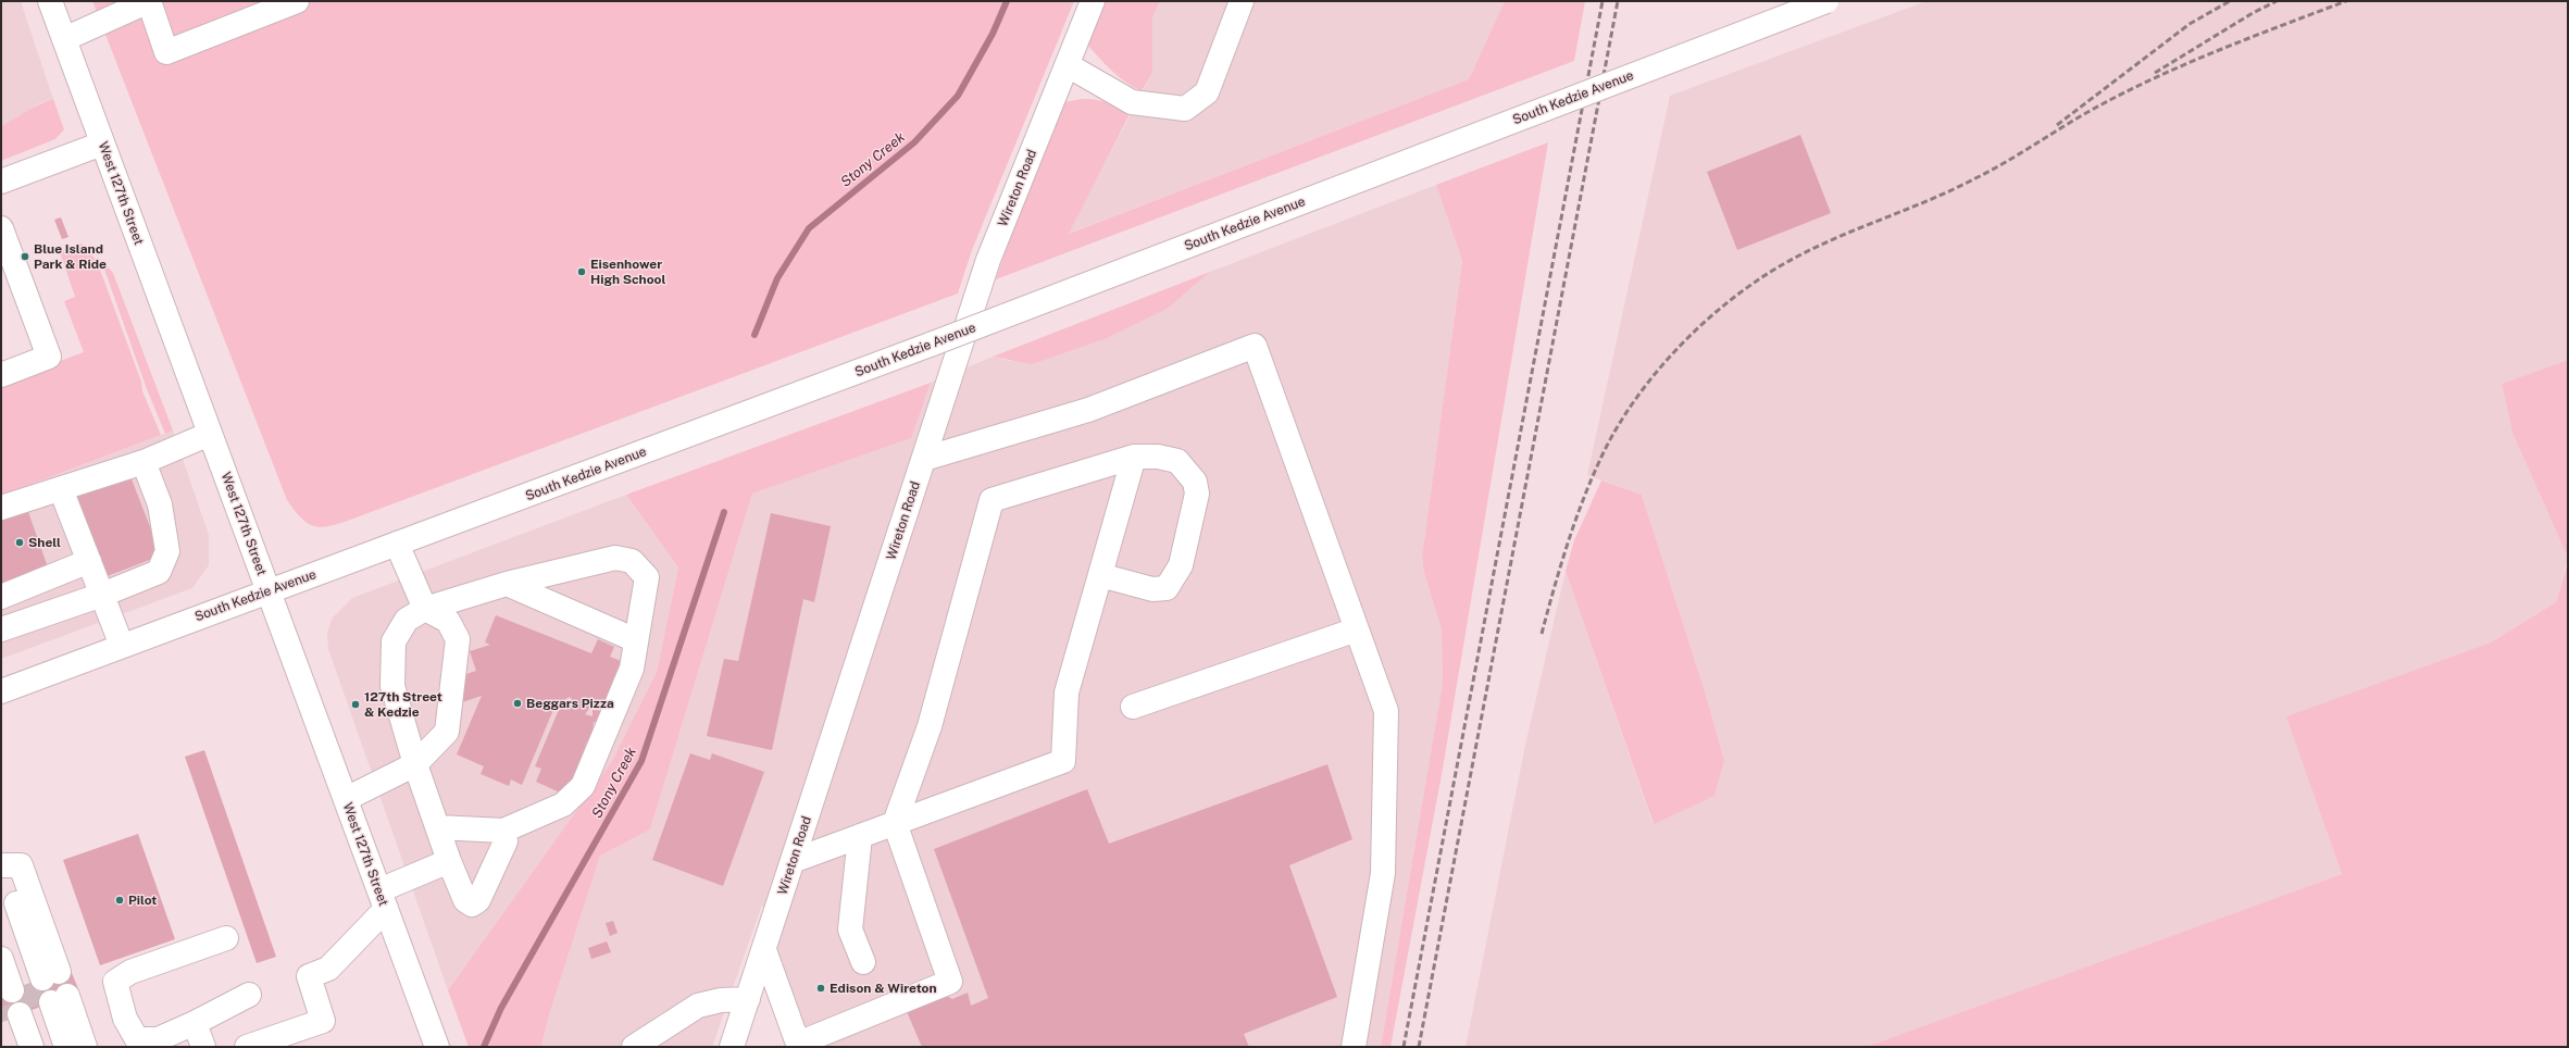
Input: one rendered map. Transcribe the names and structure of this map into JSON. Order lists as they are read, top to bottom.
{
  "streets": {
    "main road": ["South Kedzie Avenue", "Wireton Road", "West 127th Street"]
  },
  "crossings": [
    ["South Kedzie Avenue", "West 127th Street"]
  ],
  "water": ["Stony Creek"],
  "places": [
    "Blue Island Park & Ride",
    "Eisenhower High School",
    "Shell",
    "Beggars Pizza",
    "127th Street & Kedzie",
    "Pilot",
    "Edison & Wireton"
  ]
}
